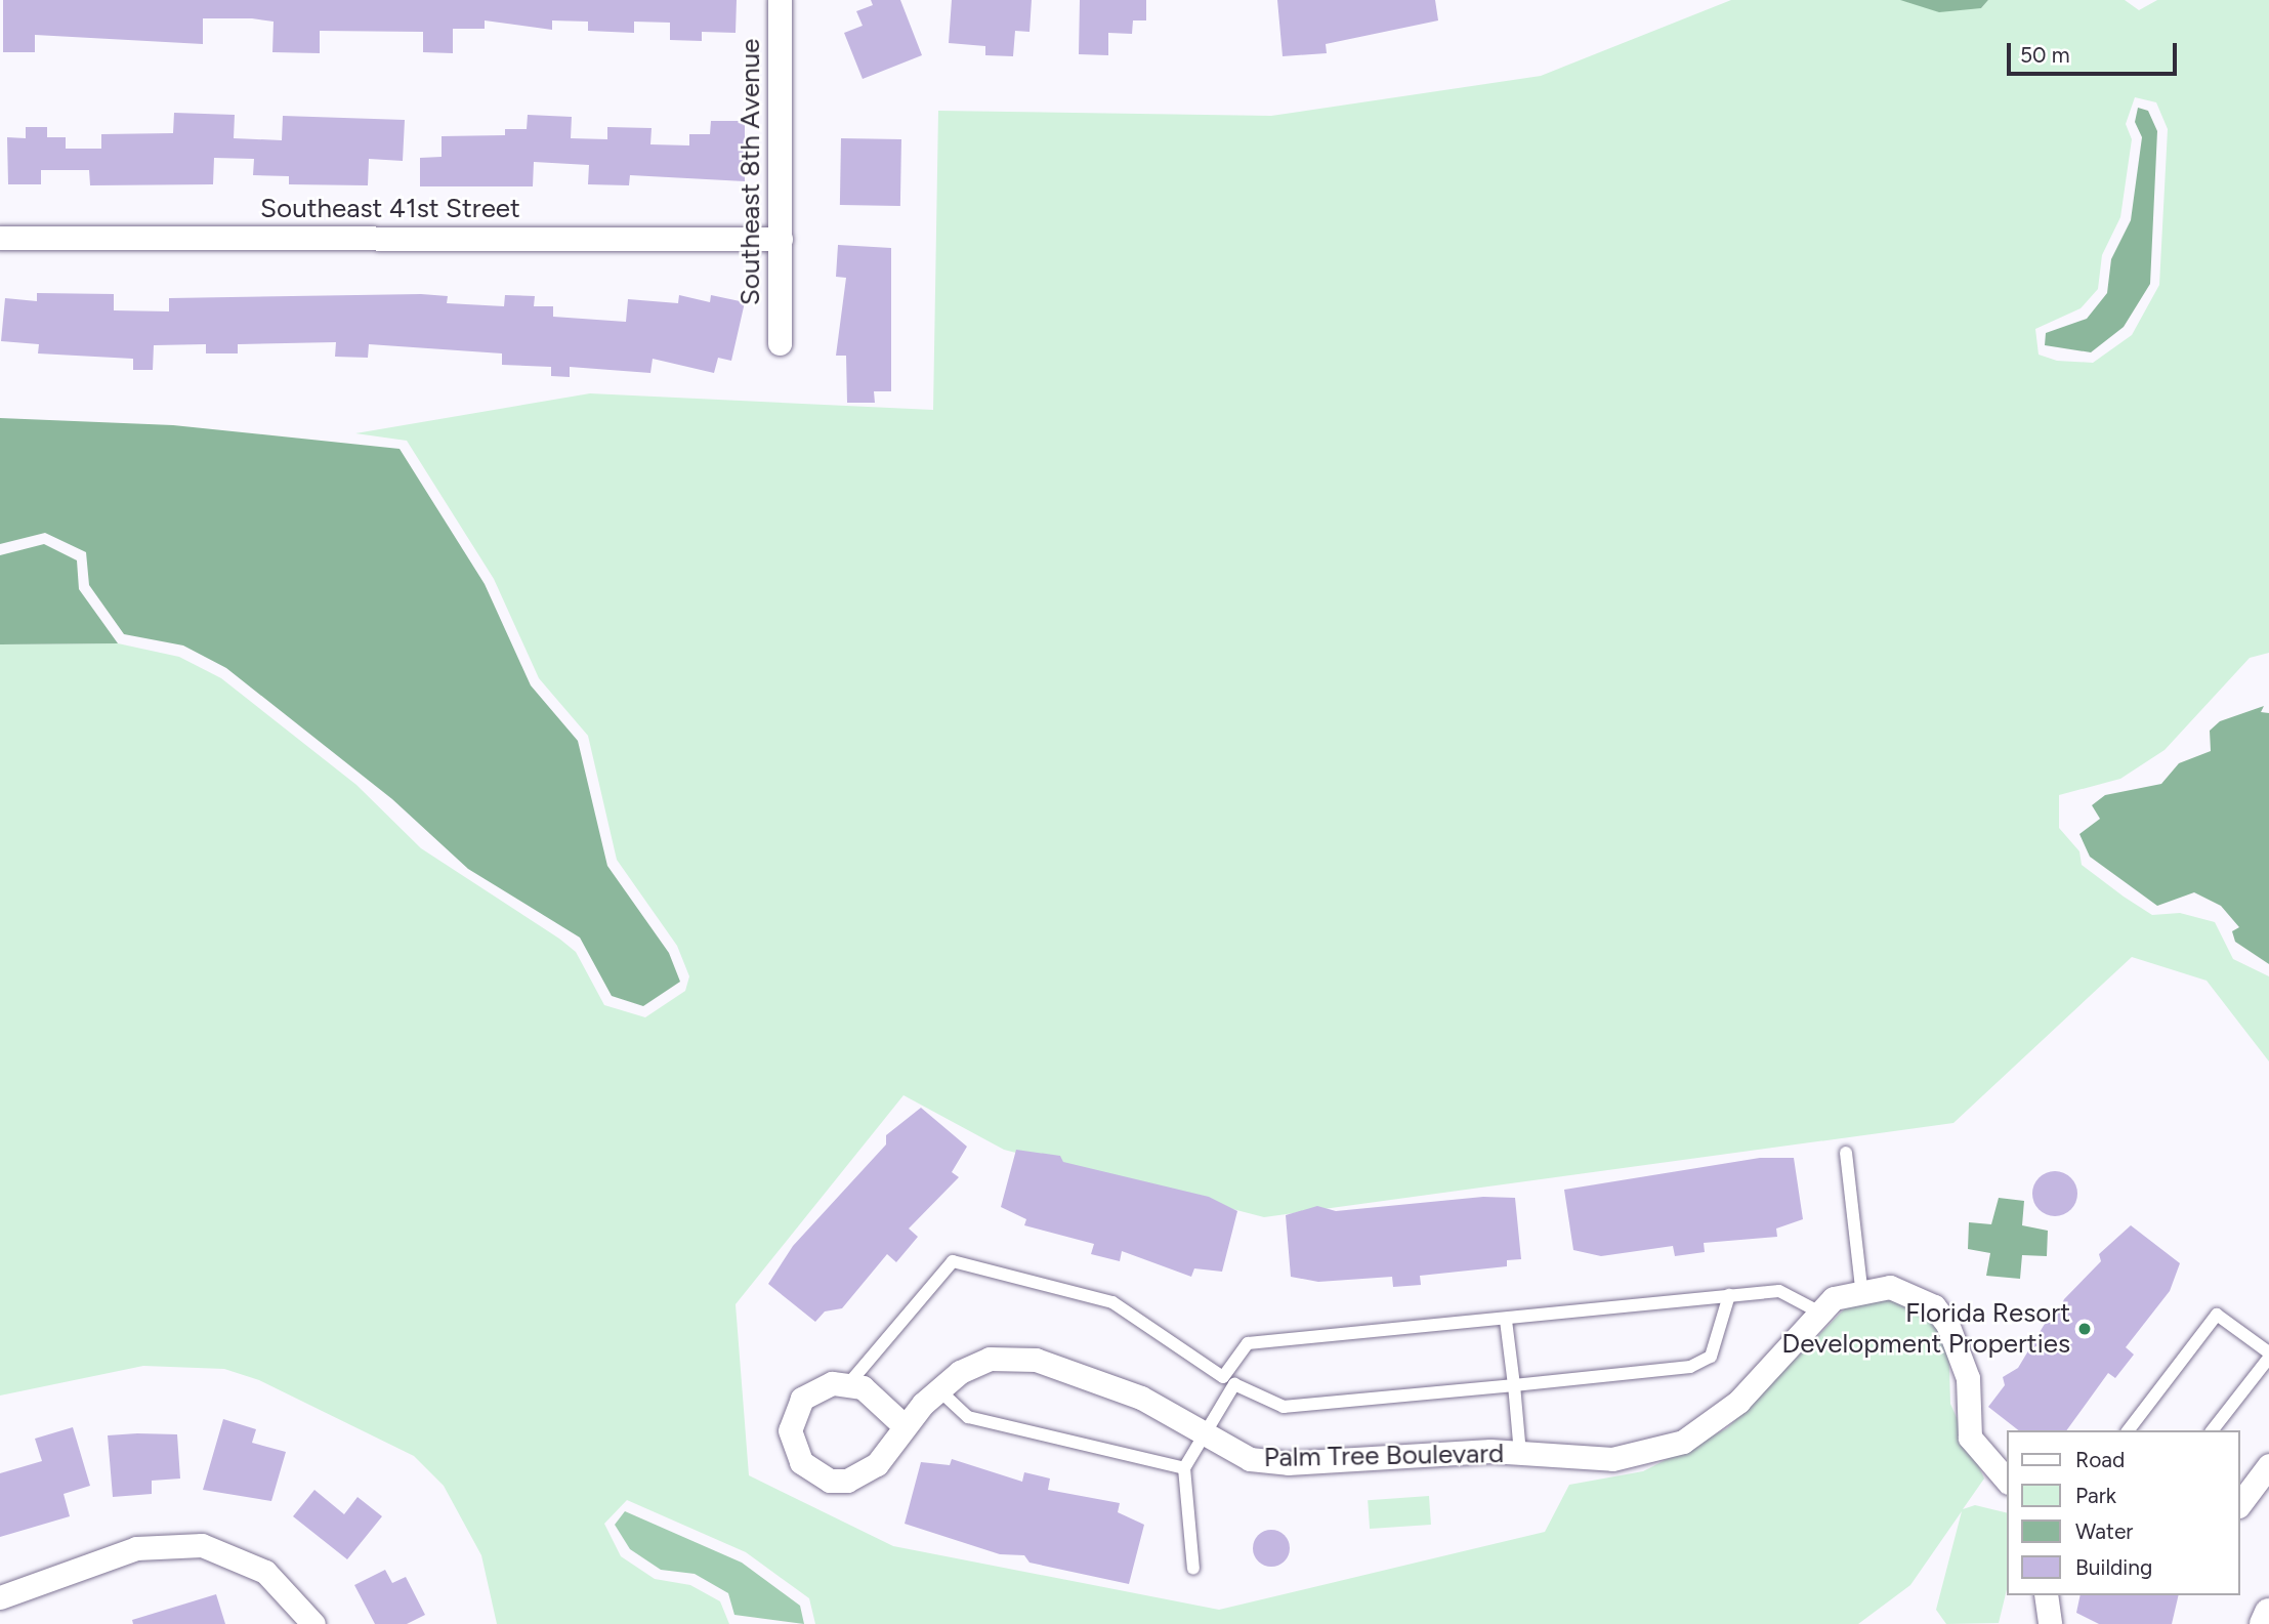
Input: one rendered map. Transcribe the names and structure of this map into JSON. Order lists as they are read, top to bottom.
{
  "streets": {
    "street": ["Southeast 8th Avenue", "Southeast 41st Street", "Palm Tree Boulevard"]
  },
  "crossings": [
    ["Southeast 8th Avenue", "Southeast 41st Street"]
  ],
  "places": ["Florida Resort Development Properties"],
  "legend": [
    "Road",
    "Park",
    "Water",
    "Building"
  ],
  "scale_bar": "50 m"
}
